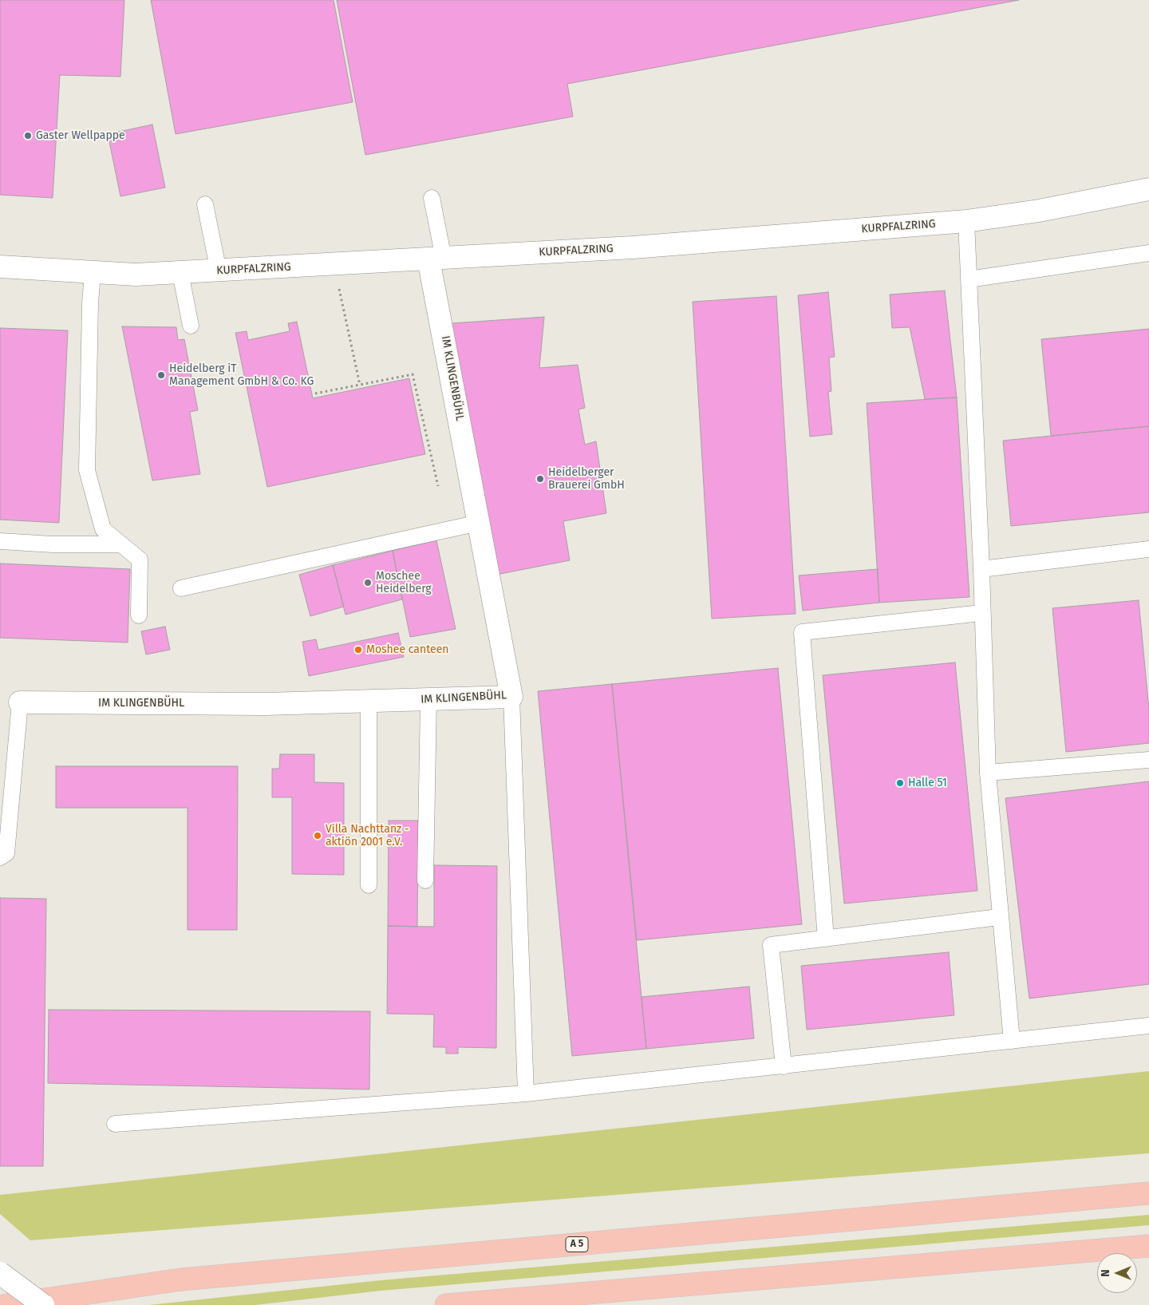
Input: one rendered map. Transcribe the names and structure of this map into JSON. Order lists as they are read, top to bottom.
{
  "streets": {
    "highway": ["A 5"],
    "main road": ["KURPFALZRING", "IM KLINGENBÜHL"]
  },
  "crossings": [
    ["KURPFALZRING", "IM KLINGENBÜHL"]
  ],
  "places": [
    "Gaster Wellpappe",
    "Heidelberg iT Management GmbH & Co. KG",
    "Heidelberger Brauerei GmbH",
    "Moschee Heidelberg",
    "Moshee canteen",
    "Halle 51",
    "Villa Nachttanz - aktiön 2001 e.V."
  ],
  "north": "left"
}
